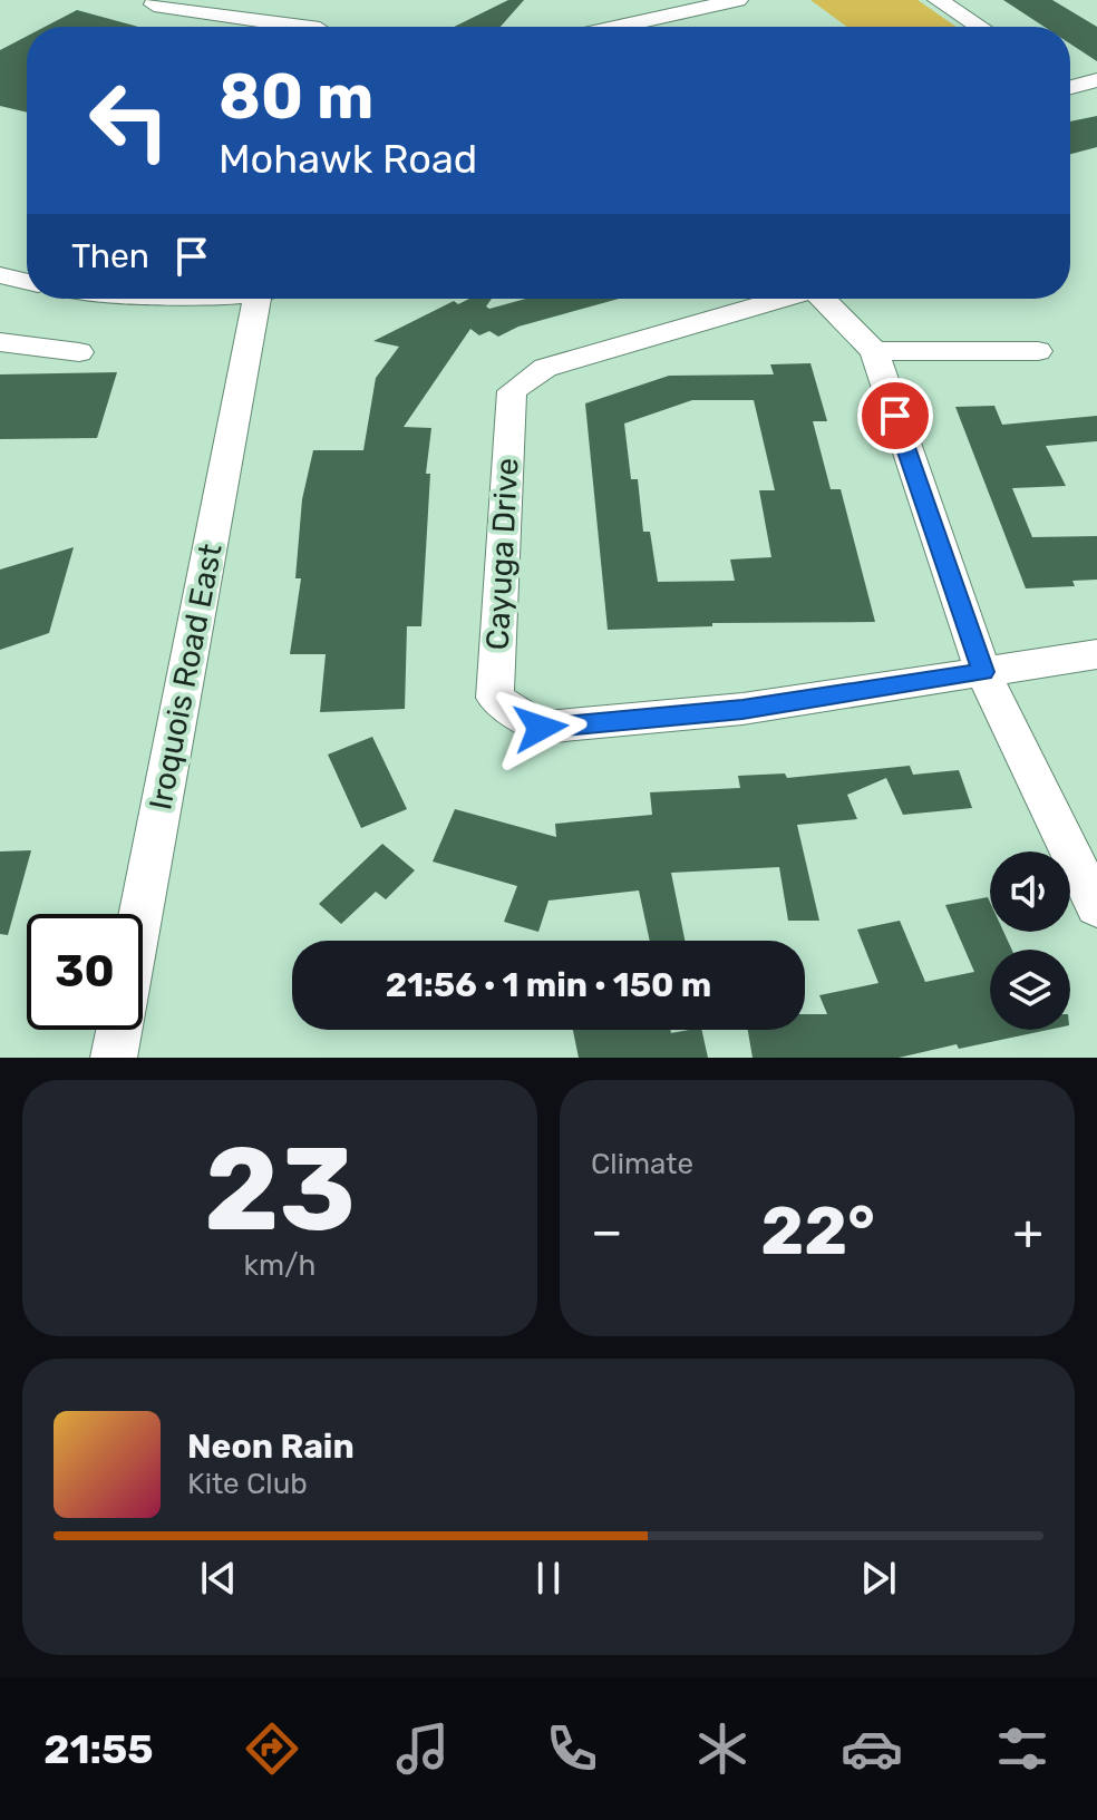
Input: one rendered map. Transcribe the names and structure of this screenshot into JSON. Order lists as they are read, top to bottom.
{
  "streets": {
    "street": ["Cayuga Drive", "Iroquois Road East"]
  },
  "page": {
    "turn": ["80 m", "Mohawk Road"],
    "then": "Then",
    "limit": "30",
    "trip": "21:56 · 1 min · 150 m",
    "tile": [
      ["23", "km/h"],
      "Climate"
    ],
    "heat": ["−", "22°", "+"],
    "song": ["Neon Rain", "Kite Club"],
    "tabs": "21:55"
  }
}
